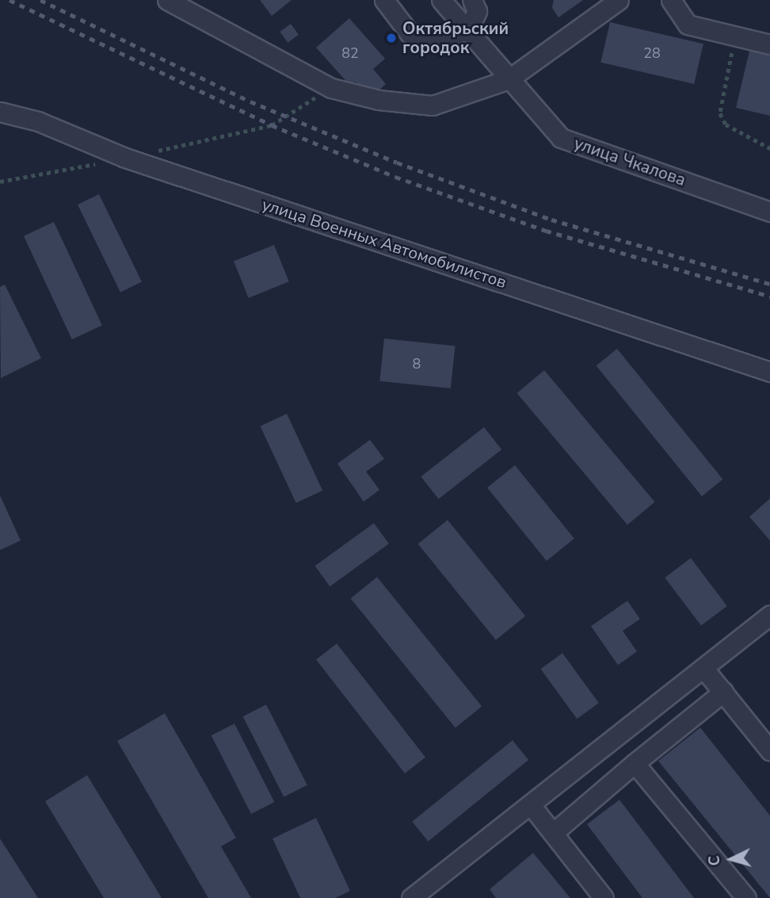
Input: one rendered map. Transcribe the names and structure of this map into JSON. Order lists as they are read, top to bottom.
{
  "streets": {
    "street": ["улица Чкалова", "улица Военных Автомобилистов"]
  },
  "places": ["Октябрьский городок"],
  "house_numbers": ["82", "28", "8"],
  "north": "left"
}
